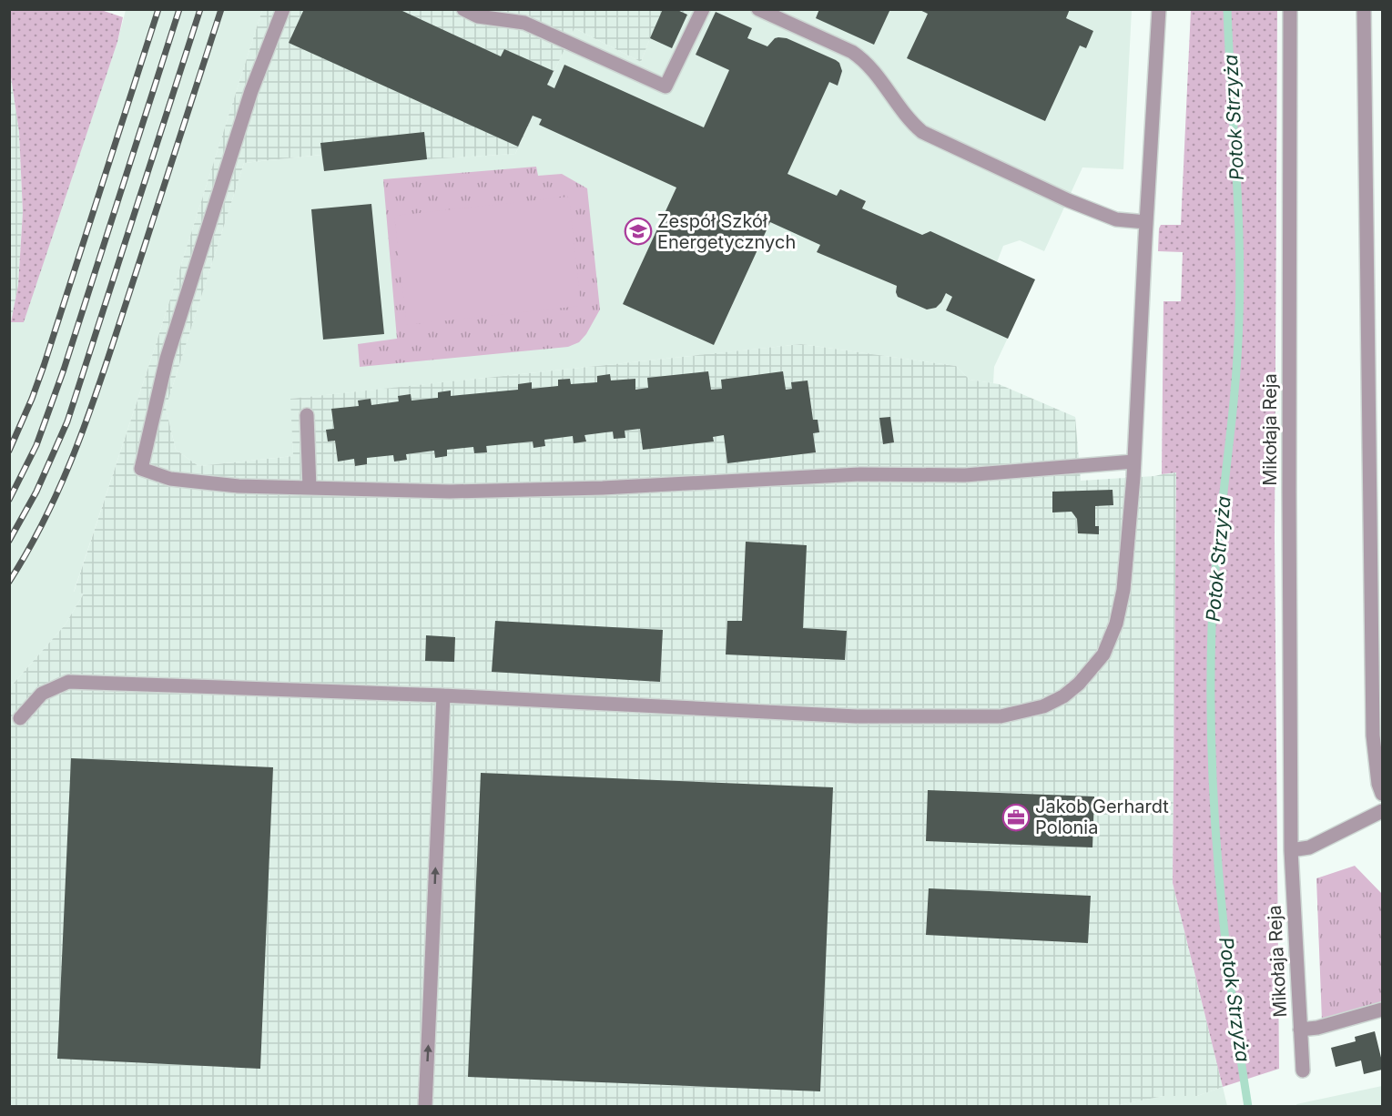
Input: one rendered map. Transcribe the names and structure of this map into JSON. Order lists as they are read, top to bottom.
{
  "streets": {
    "street": ["Mikołaja Reja"]
  },
  "water": ["Potok Strzyża"],
  "places": {
    "school or university": ["Zespół Szkół Energetycznych"],
    "office": ["Jakob Gerhardt Polonia"]
  }
}
